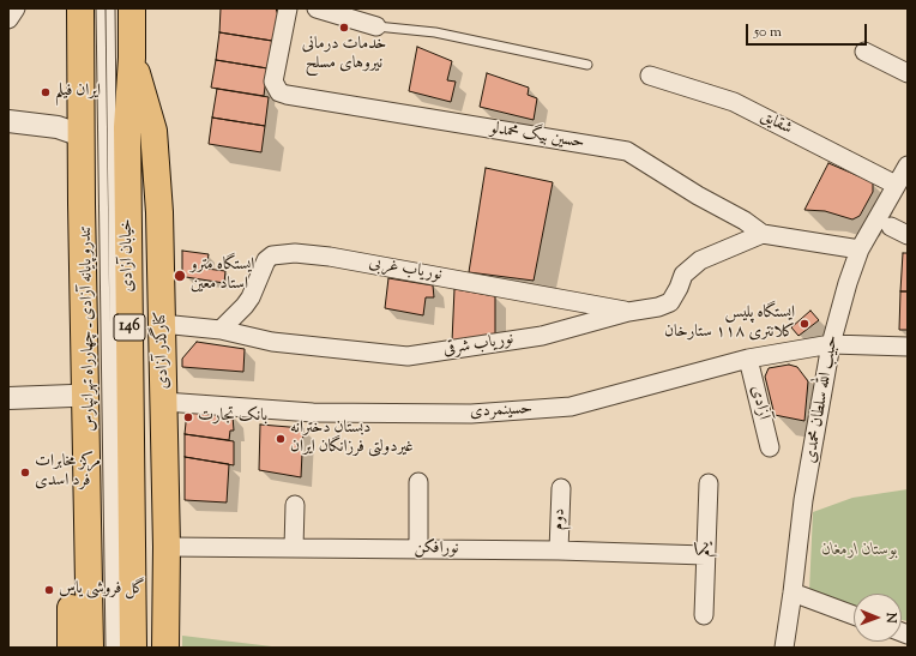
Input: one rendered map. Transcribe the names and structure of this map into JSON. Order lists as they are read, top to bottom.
{
  "streets": {
    "main road": ["خیابان آزادی", "146", "کنارگذر آزادی"],
    "street": [
      "شقایق",
      "حسین بیگ محمدلو",
      "نوریاب غربی",
      "نوریاب شرقی",
      "حبیب الله سلطان محمدی",
      "آزادی",
      "حسینمردی",
      "دوم",
      "نورافکن",
      "یکم"
    ],
    "lane": ["تندرو پایانه آزادی ـ چهارراه تهرانپارس"]
  },
  "crossings": [
    ["شقایق", "حبیب الله سلطان محمدی"],
    ["حسین بیگ محمدلو", "نوریاب شرقی"],
    ["حسین بیگ محمدلو", "حبیب الله سلطان محمدی"],
    ["خیابان آزادی", "کنارگذر آزادی"],
    ["نوریاب غربی", "نوریاب شرقی"],
    ["نوریاب شرقی", "کنارگذر آزادی"],
    ["کنارگذر آزادی", "حسینمردی"],
    ["کنارگذر آزادی", "نورافکن"],
    ["حبیب الله سلطان محمدی", "حسینمردی"],
    ["آزادی", "حسینمردی"],
    ["دوم", "نورافکن"],
    ["نورافکن", "یکم"]
  ],
  "parks": ["بوستان ارمغان"],
  "places": [
    "خدمات درمانی نیروهای مسلح",
    "ایران فیلم",
    "ایستگاه مترو استاد معین",
    "ایستگاه پلیس کلانتری ۱۱۸ ستارخان",
    "بانک تجارت",
    "دبستان دخترانه غیردولتی فرزانگان ايران",
    "مرکز مخابرات فرد اسدی",
    "گل فروشی یاس"
  ],
  "scale_bar": "50 m",
  "north": "right"
}
